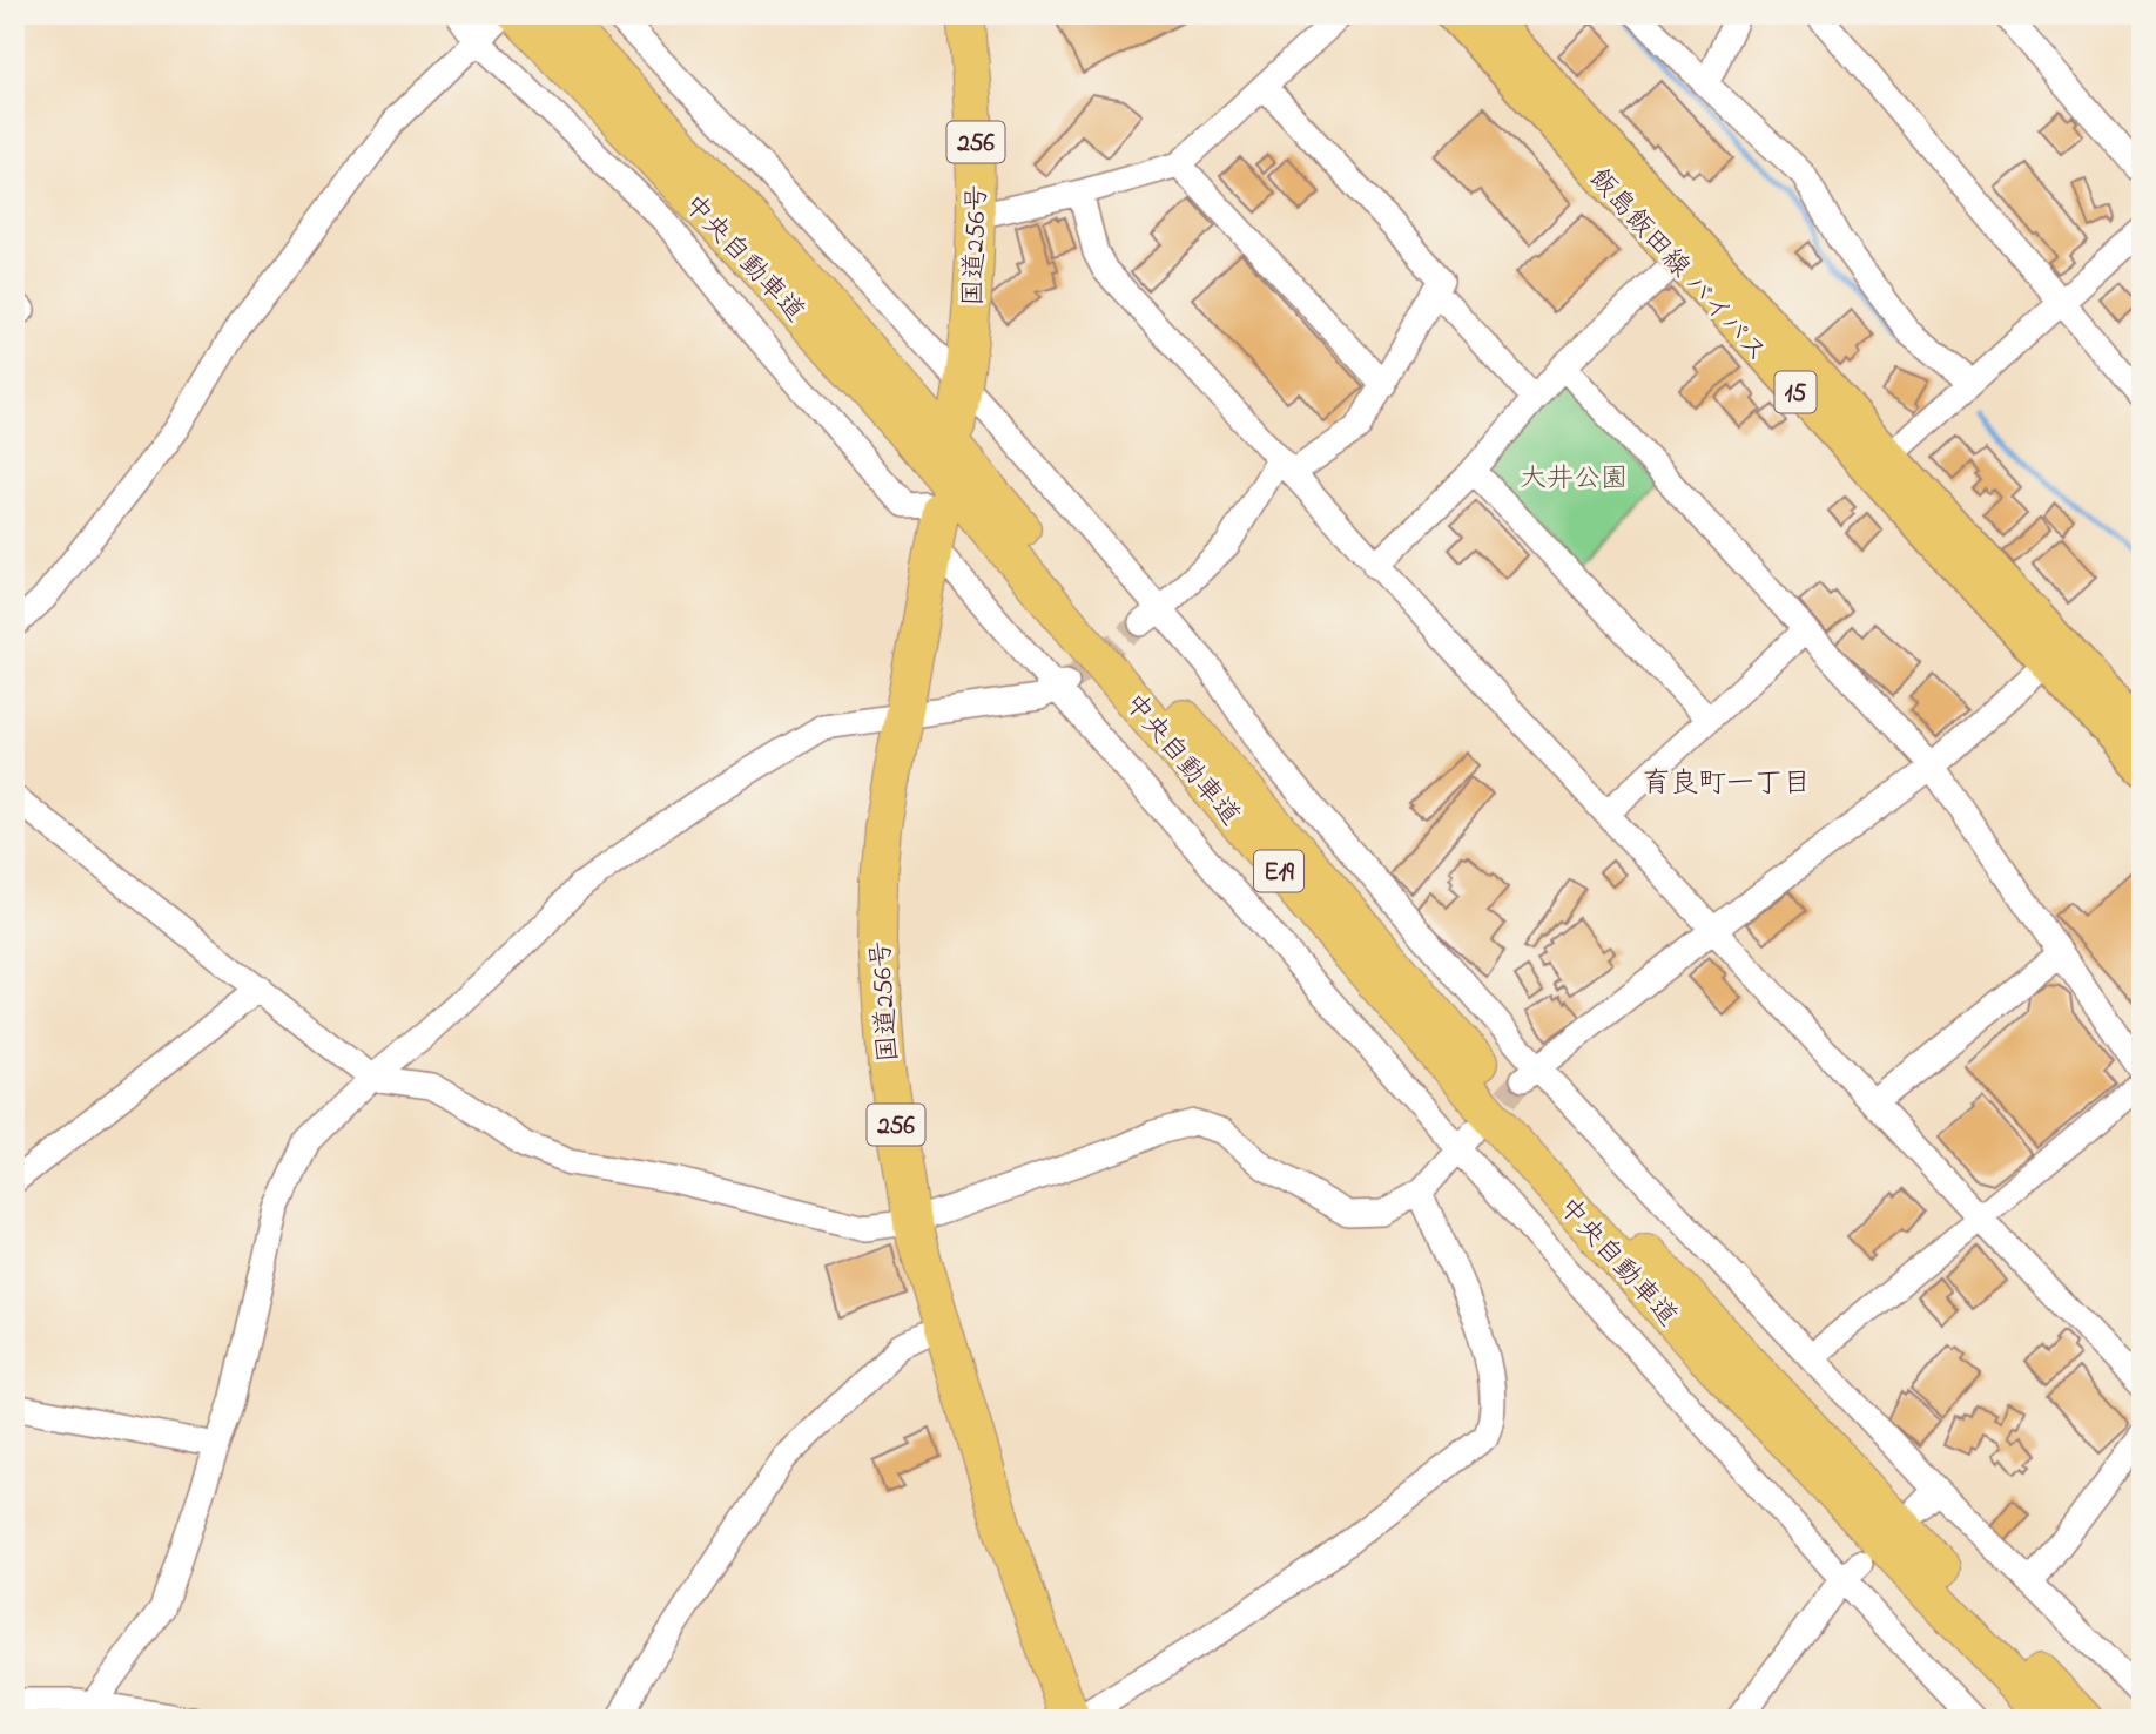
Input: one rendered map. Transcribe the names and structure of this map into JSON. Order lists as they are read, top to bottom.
{
  "streets": {
    "highway": [
      "256",
      "国道256号",
      "中央自動車道",
      "E19"
    ],
    "main road": ["飯島飯田線 バイパス", "15"]
  },
  "districts": ["育良町一丁目"],
  "parks": ["大井公園"]
}
